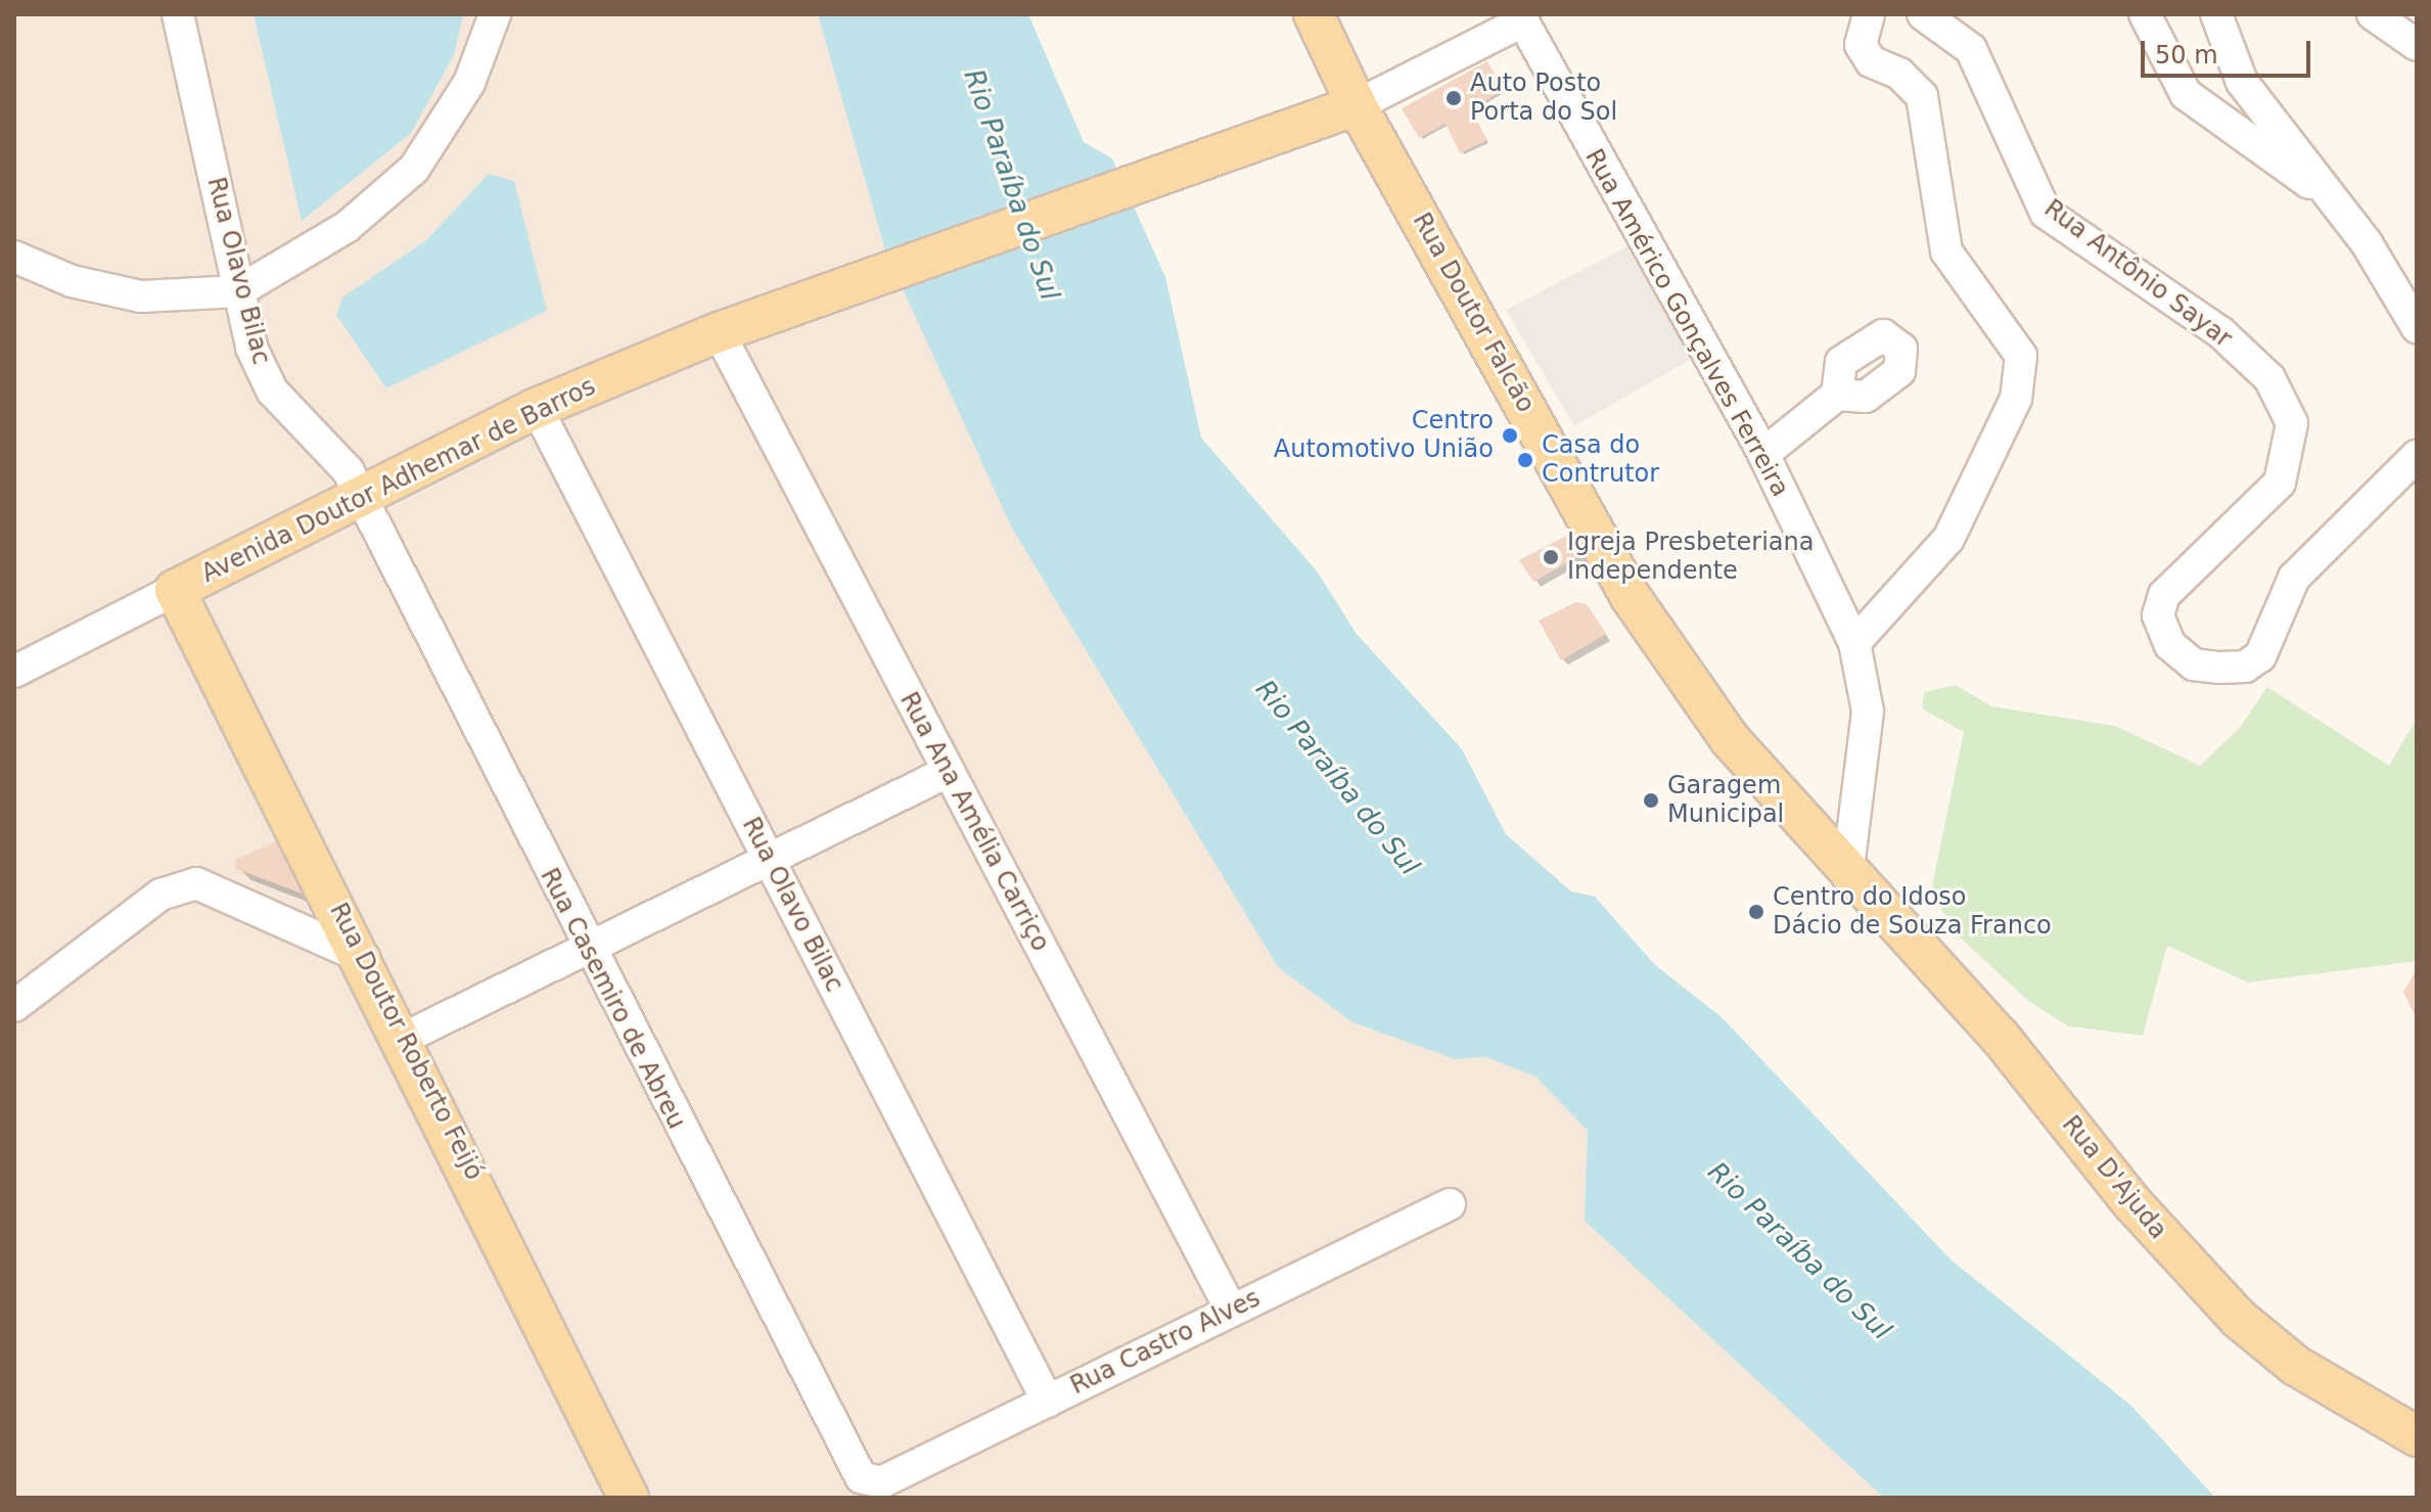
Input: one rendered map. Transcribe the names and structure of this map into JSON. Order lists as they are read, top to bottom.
{
  "streets": {
    "main road": [
      "Rua Doutor Falcão",
      "Avenida Doutor Adhemar de Barros",
      "Rua Doutor Roberto Feijó",
      "Rua D'Ajuda"
    ],
    "street": [
      "Rua Olavo Bilac",
      "Rua Antônio Sayar",
      "Rua Américo Gonçalves Ferreira",
      "Rua Ana Amélia Carriço",
      "Rua Casemiro de Abreu",
      "Rua Castro Alves"
    ]
  },
  "crossings": [
    ["Rua Olavo Bilac", "Avenida Doutor Adhemar de Barros"],
    ["Rua Olavo Bilac", "Rua Casemiro de Abreu"],
    ["Rua Olavo Bilac", "Rua Castro Alves"],
    ["Rua Doutor Falcão", "Rua Américo Gonçalves Ferreira"],
    ["Rua Doutor Falcão", "Avenida Doutor Adhemar de Barros"],
    ["Rua Doutor Falcão", "Rua D'Ajuda"],
    ["Rua Américo Gonçalves Ferreira", "Avenida Doutor Adhemar de Barros"],
    ["Rua Américo Gonçalves Ferreira", "Rua D'Ajuda"],
    ["Avenida Doutor Adhemar de Barros", "Rua Ana Amélia Carriço"],
    ["Avenida Doutor Adhemar de Barros", "Rua Casemiro de Abreu"],
    ["Avenida Doutor Adhemar de Barros", "Rua Doutor Roberto Feijó"],
    ["Rua Ana Amélia Carriço", "Rua Castro Alves"],
    ["Rua Casemiro de Abreu", "Rua Castro Alves"]
  ],
  "water": ["Rio Paraíba do Sul"],
  "places": [
    "Auto Posto Porta do Sol",
    "Centro Automotivo União",
    "Casa do Contrutor",
    "Igreja Presbeteriana Independente",
    "Garagem Municipal",
    "Centro do Idoso Dácio de Souza Franco"
  ],
  "scale_bar": "50 m"
}
